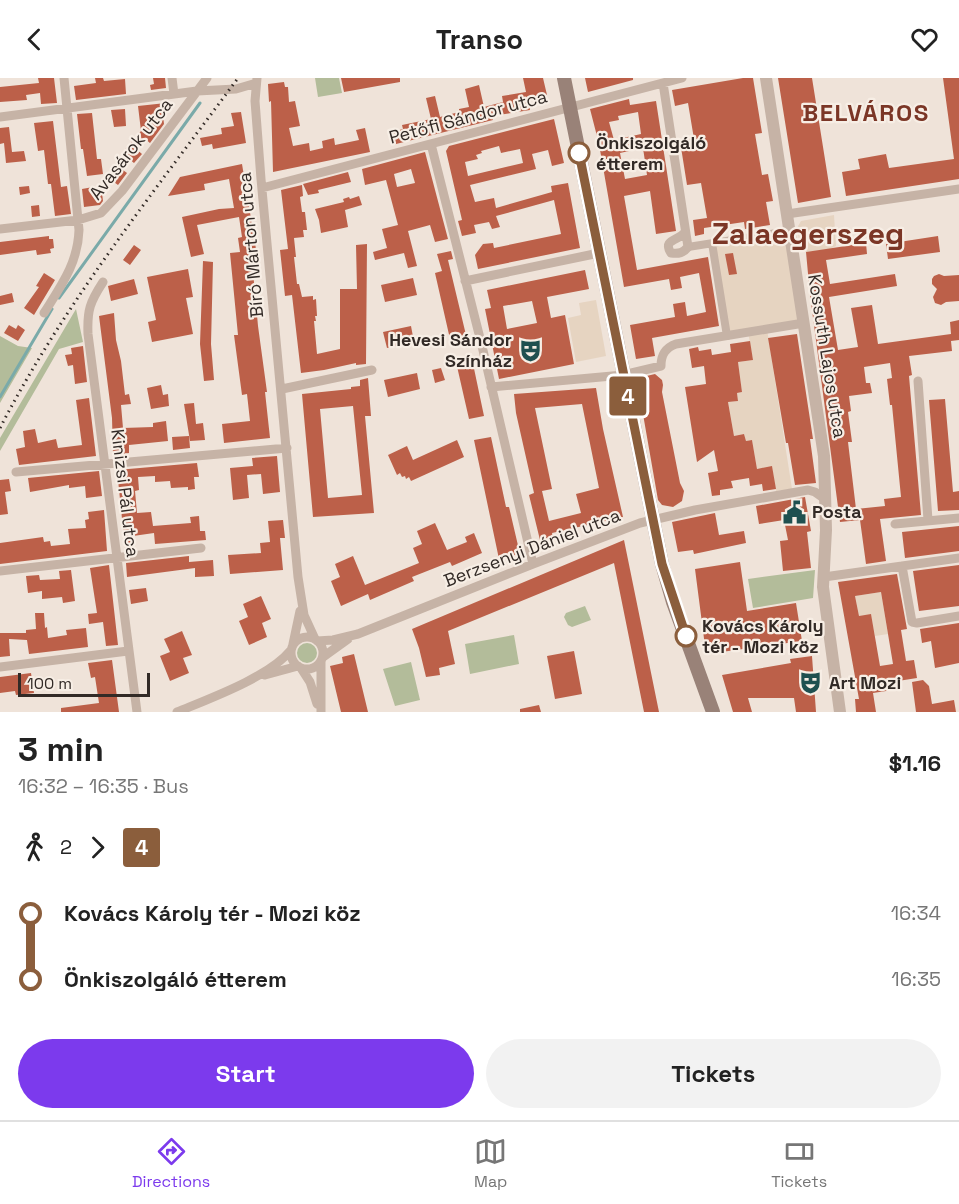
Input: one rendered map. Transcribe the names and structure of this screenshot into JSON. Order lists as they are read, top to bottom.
{
  "streets": {
    "street": [
      "Petőfi Sándor utca",
      "Avasárok utca",
      "Bíró Márton utca",
      "Kossuth Lajos utca",
      "Kinizsi Pál utca",
      "Berzsenyi Dániel utca"
    ]
  },
  "crossings": [
    ["Petőfi Sándor utca", "Bíró Márton utca"],
    ["Bíró Márton utca", "Berzsenyi Dániel utca"],
    ["Kossuth Lajos utca", "Berzsenyi Dániel utca"]
  ],
  "districts": ["BELVÁROS", "Zalaegerszeg"],
  "places": {
    "other": ["Önkiszolgáló étterem", "Kovács Károly tér - Mozi köz"],
    "theatre": ["Hevesi Sándor Színház", "Art Mozi"],
    "public building": ["Posta"]
  },
  "lines": ["bus line 4"],
  "scale_bar": "100 m",
  "page": {
    "header": "Transo",
    "on_map": "4",
    "scale": "100 m",
    "heading": ["3 min", "16:32 – 16:35 · Bus", "$1.16"],
    "legs": ["2", "4"],
    "list": [
      {
        "name": "Kovács Károly tér - Mozi köz",
        "value": "16:34"
      },
      {
        "name": "Önkiszolgáló étterem",
        "value": "16:35"
      }
    ],
    "buttons": ["Start", "Tickets"],
    "tabs": ["Directions", "Map", "Tickets"]
  }
}
